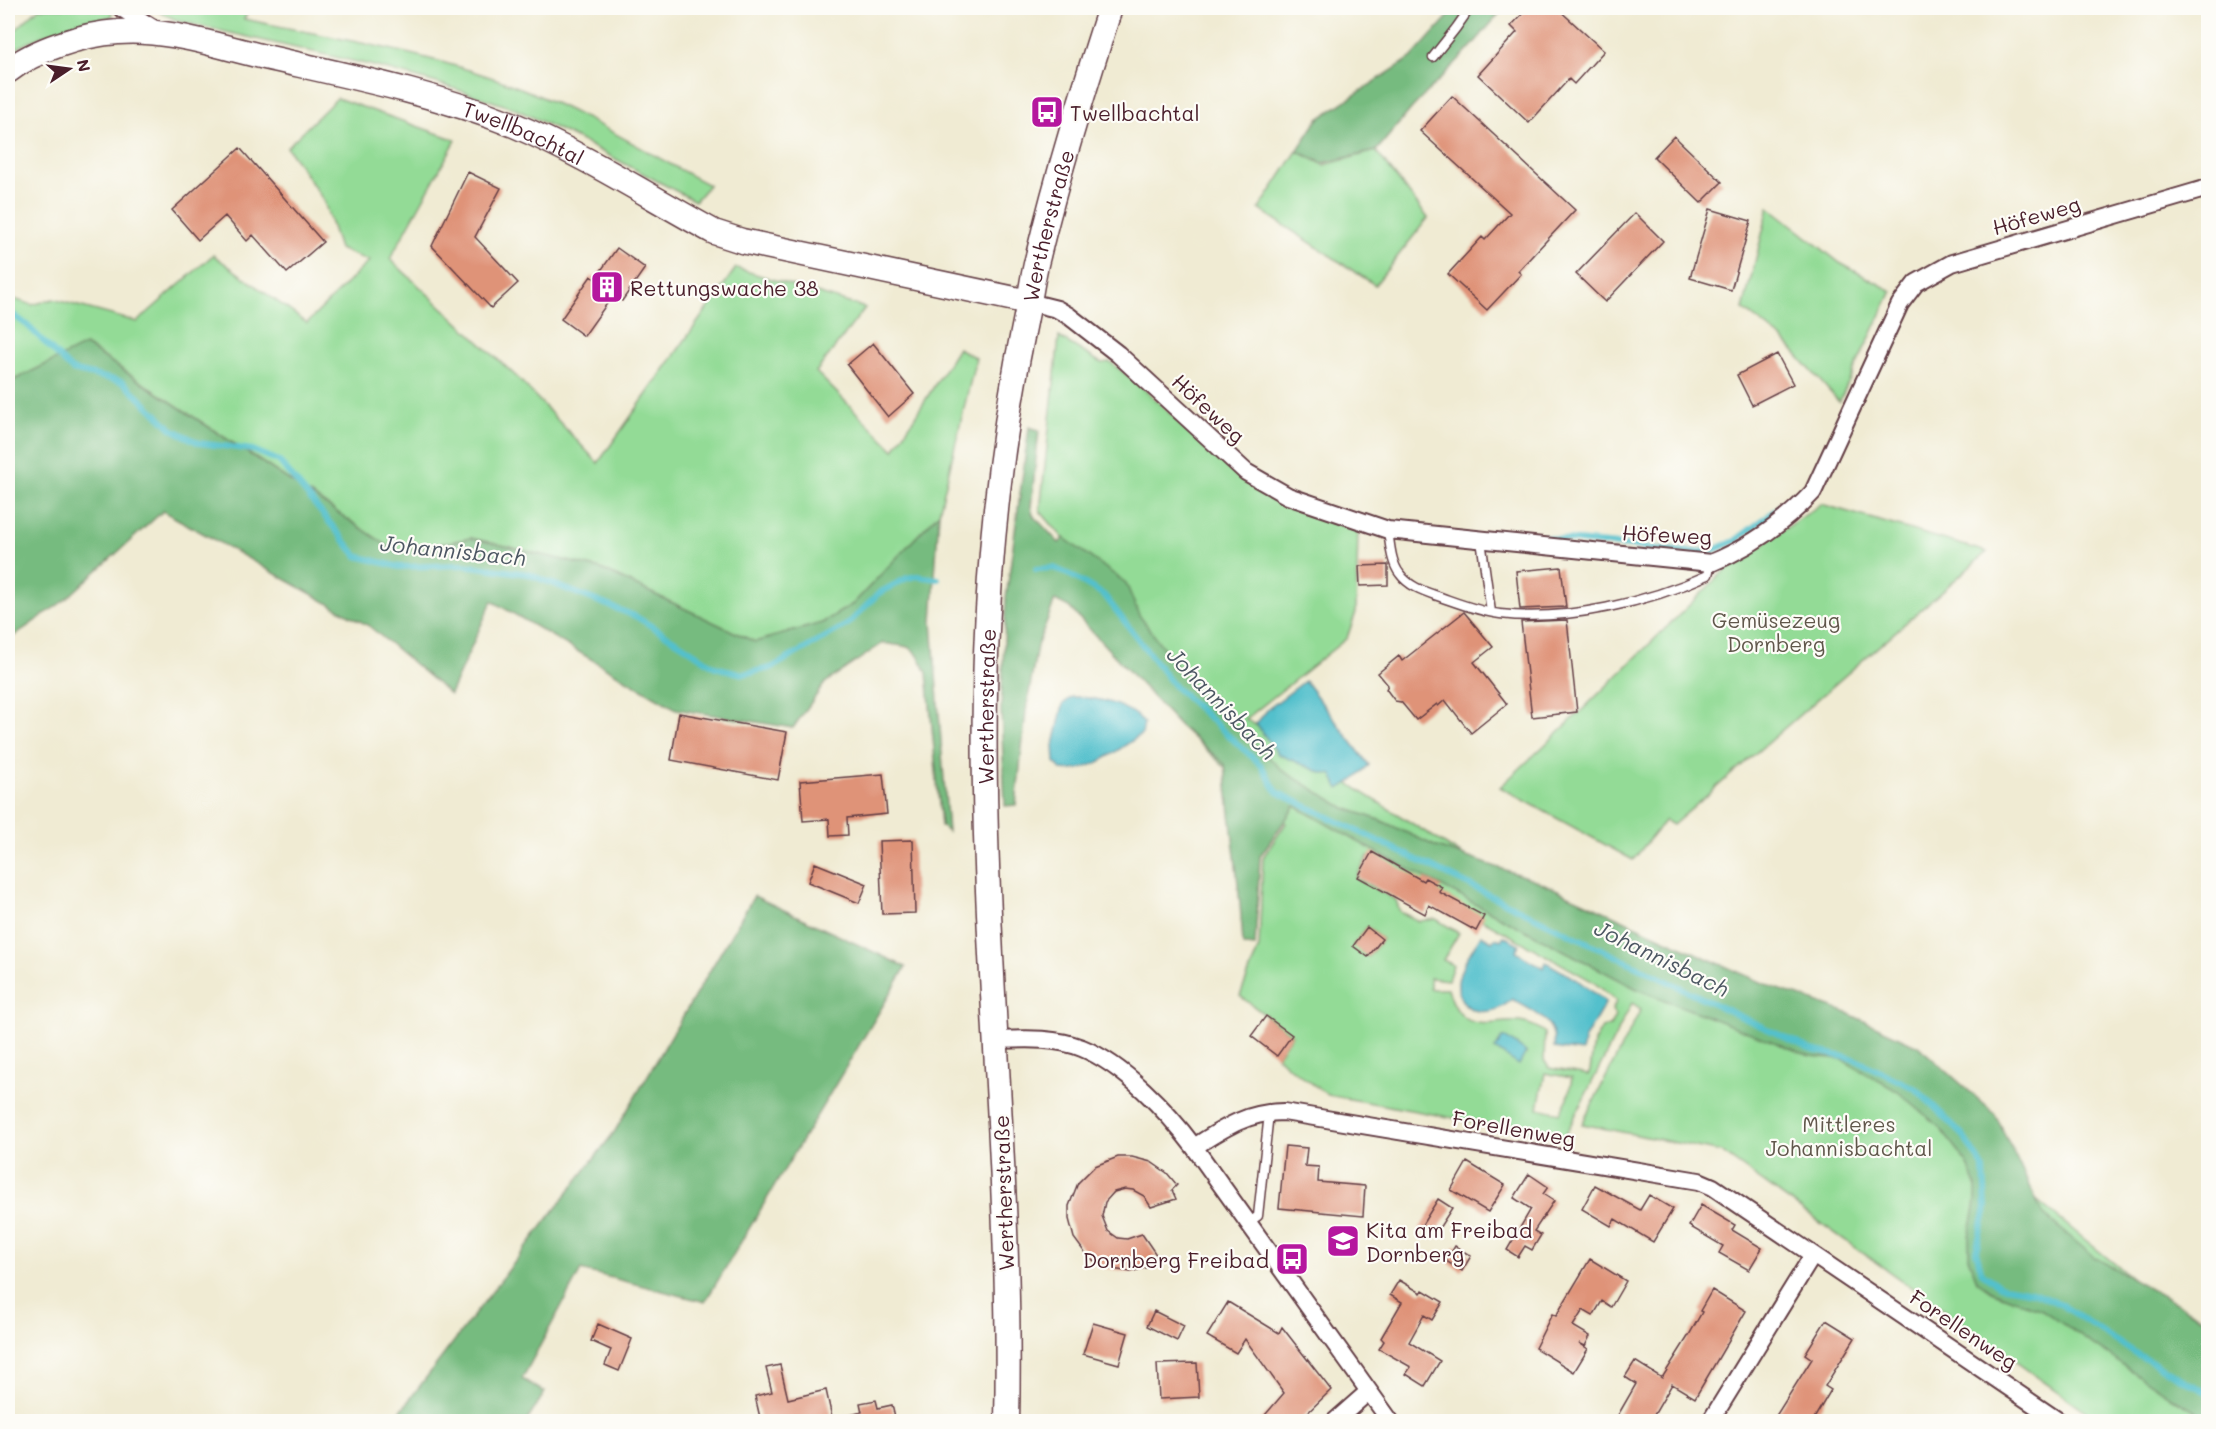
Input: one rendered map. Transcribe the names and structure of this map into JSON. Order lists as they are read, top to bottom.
{
  "streets": {
    "main road": ["Twellbachtal", "Wertherstraße"],
    "street": ["Höfeweg", "Forellenweg"]
  },
  "crossings": [
    ["Twellbachtal", "Höfeweg"],
    ["Twellbachtal", "Wertherstraße"],
    ["Höfeweg", "Wertherstraße"]
  ],
  "water": ["Johannisbach"],
  "parks": ["Gemüsezeug Dornberg", "Mittleres Johannisbachtal"],
  "places": {
    "bus stop": ["Twellbachtal", "Dornberg Freibad"],
    "building": ["Rettungswache 38"],
    "school or university": ["Kita am Freibad Dornberg"]
  },
  "north": "right"
}
